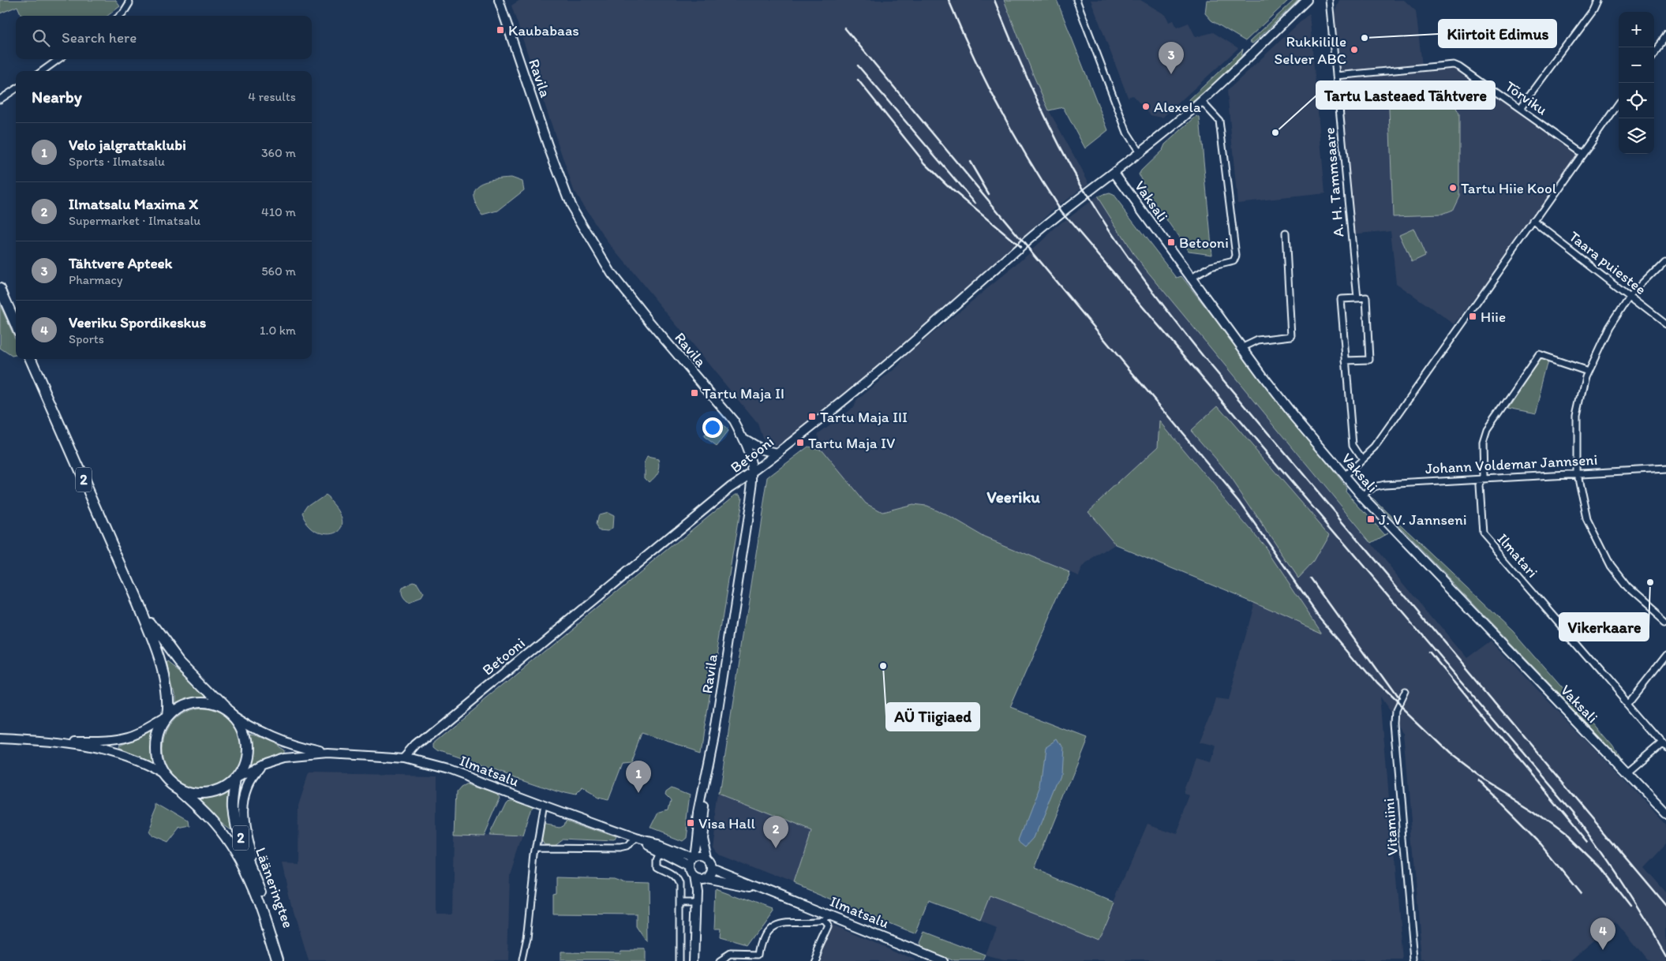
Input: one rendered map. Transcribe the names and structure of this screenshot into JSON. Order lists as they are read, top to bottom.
{
  "streets": {
    "highway": ["2", "Lääneringtee"],
    "street": [
      "Ravila",
      "Tõrviku",
      "A. H. Tammsaare",
      "Vaksali",
      "Taara puiestee",
      "Betooni",
      "Johann Voldemar Jannseni",
      "Ilmatari",
      "Ilmatsalu",
      "Vitamiini"
    ]
  },
  "crossings": [
    ["Ravila", "Betooni"],
    ["Ravila", "Ilmatsalu"],
    ["Tõrviku", "A. H. Tammsaare"],
    ["Vaksali", "Betooni"],
    ["Vaksali", "Johann Voldemar Jannseni"],
    ["Betooni", "Ilmatsalu"],
    ["Johann Voldemar Jannseni", "Ilmatari"],
    ["2", "Ilmatsalu"],
    ["2", "Lääneringtee"],
    ["Ilmatsalu", "Lääneringtee"]
  ],
  "districts": ["Veeriku"],
  "places": {
    "transit": [
      "Kaubabaas",
      "Betooni",
      "Hiie",
      "Tartu Maja II",
      "Tartu Maja III",
      "Tartu Maja IV",
      "J. V. Jannseni",
      "Visa Hall"
    ],
    "other": [
      "Kiirtoit Edimus",
      "Rukkilille Selver ABC",
      "Alexela",
      "Tartu Lasteaed Tähtvere",
      "Tartu Hiie Kool",
      "Vikerkaare",
      "AÜ Tiigiaed"
    ]
  },
  "page": {
    "map_buttons": ["+", "−"],
    "search": "Search here",
    "pins": [
      "3",
      "1",
      "2",
      "4"
    ],
    "heading": ["Nearby", "4 results"],
    "list": [
      {
        "mark": "1",
        "name": "Velo jalgrattaklubi",
        "note": "Sports · Ilmatsalu",
        "value": "360 m"
      },
      {
        "mark": "2",
        "name": "Ilmatsalu Maxima X",
        "note": "Supermarket · Ilmatsalu",
        "value": "410 m"
      },
      {
        "mark": "3",
        "name": "Tähtvere Apteek",
        "note": "Pharmacy",
        "value": "560 m"
      },
      {
        "mark": "4",
        "name": "Veeriku Spordikeskus",
        "note": "Sports",
        "value": "1.0 km"
      }
    ]
  }
}
